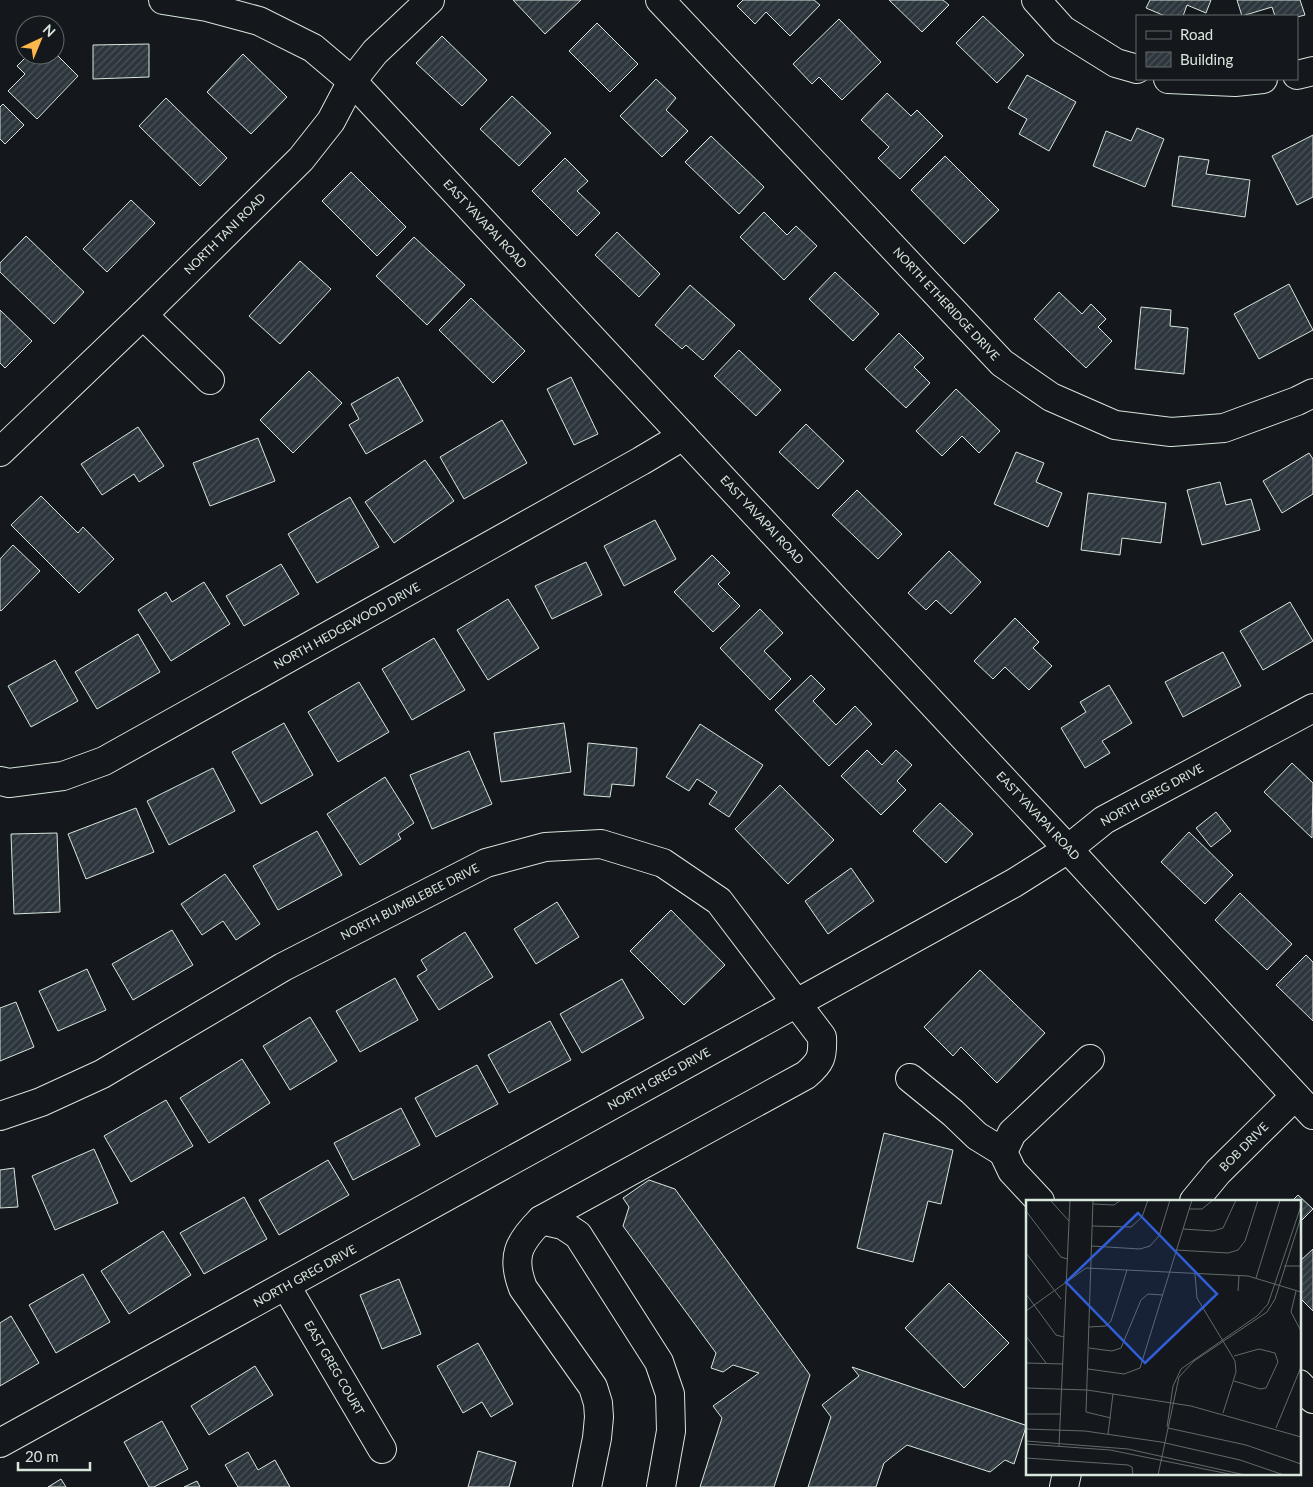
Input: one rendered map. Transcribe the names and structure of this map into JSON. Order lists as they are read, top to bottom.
{
  "streets": {
    "street": [
      "EAST YAVAPAI ROAD",
      "NORTH TANI ROAD",
      "NORTH ETHERIDGE DRIVE",
      "NORTH HEDGEWOOD DRIVE",
      "NORTH GREG DRIVE",
      "NORTH BUMBLEBEE DRIVE",
      "BOB DRIVE",
      "EAST GREG COURT"
    ]
  },
  "crossings": [
    ["EAST YAVAPAI ROAD", "NORTH TANI ROAD"],
    ["EAST YAVAPAI ROAD", "NORTH HEDGEWOOD DRIVE"],
    ["EAST YAVAPAI ROAD", "NORTH GREG DRIVE"],
    ["EAST YAVAPAI ROAD", "BOB DRIVE"],
    ["NORTH GREG DRIVE", "NORTH BUMBLEBEE DRIVE"],
    ["NORTH GREG DRIVE", "EAST GREG COURT"]
  ],
  "legend": ["Road", "Building"],
  "scale_bar": "20 m",
  "north": "top right"
}
